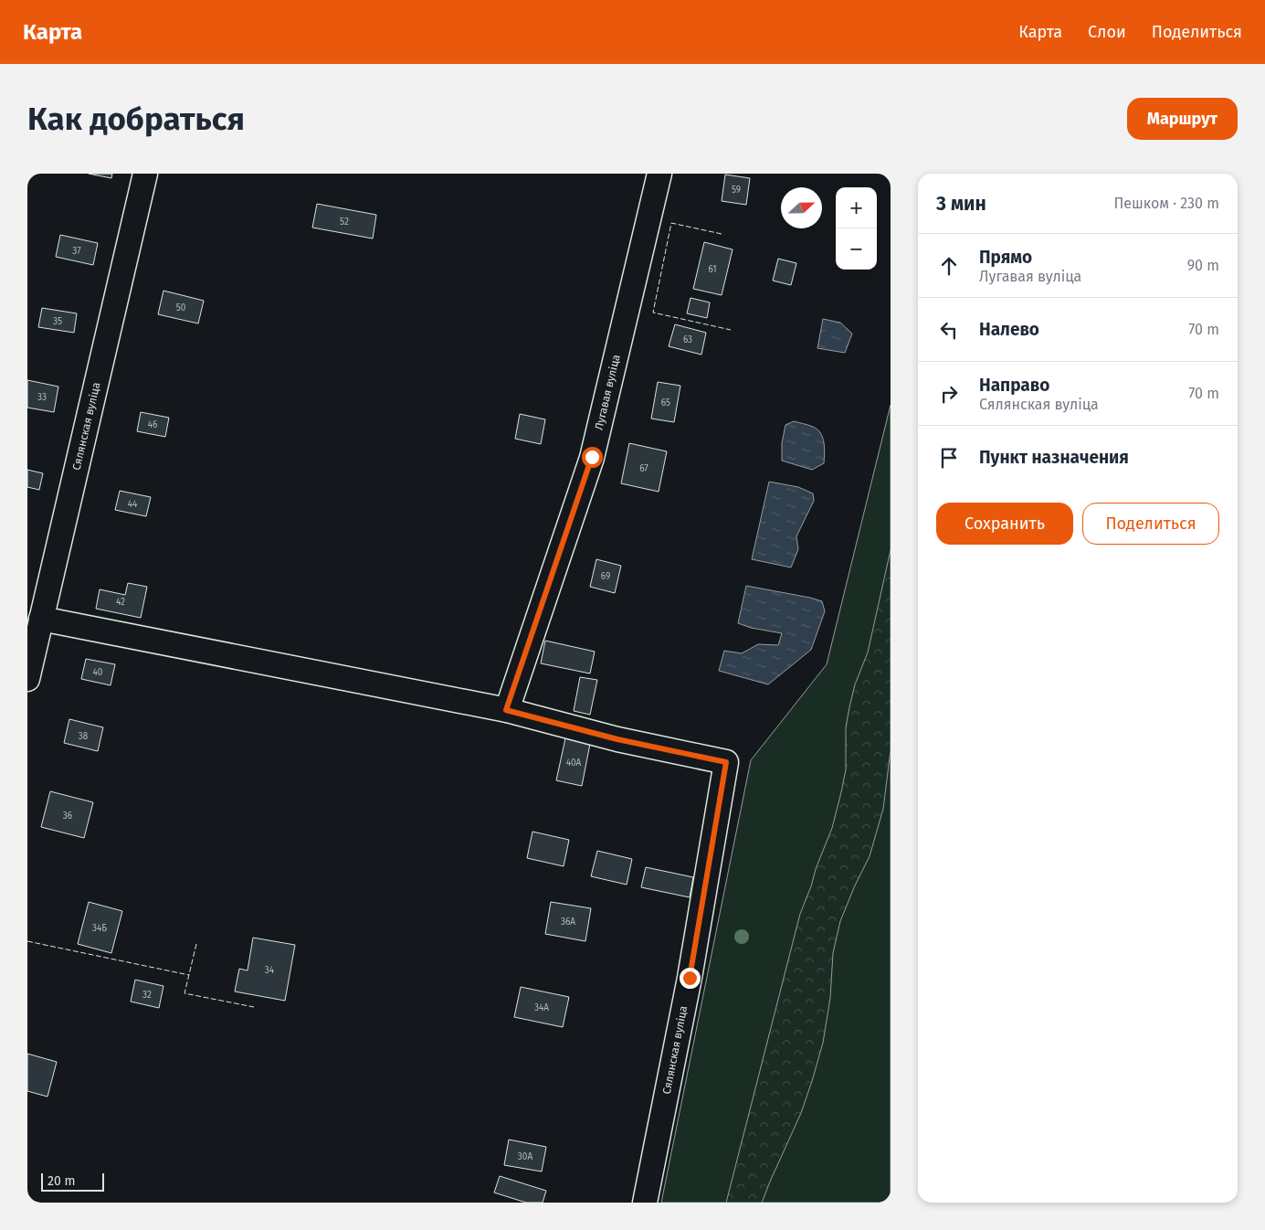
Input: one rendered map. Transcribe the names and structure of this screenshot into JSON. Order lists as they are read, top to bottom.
{
  "streets": {
    "street": ["Лугавая вуліца", "Сялянская вуліца"]
  },
  "crossings": [
    ["Лугавая вуліца", "Сялянская вуліца"]
  ],
  "house_numbers": [
    "59",
    "52",
    "37",
    "61",
    "50",
    "35",
    "63",
    "33",
    "65",
    "46",
    "67",
    "44",
    "69",
    "42",
    "40",
    "38",
    "40А",
    "36",
    "36А",
    "34Б",
    "34",
    "32",
    "34А",
    "30А"
  ],
  "scale_bar": "20 m",
  "north": "right",
  "page": {
    "header": "Карта",
    "nav": ["Карта", "Слои", "Поделиться"],
    "buttons": [
      "Маршрут",
      ["Сохранить", "Поделиться"]
    ],
    "title": "Как добраться",
    "heading": ["3 мин", "Пешком · 230 m"],
    "map_buttons": ["+", "−"],
    "list": [
      ["Прямо", "Лугавая вуліца", "90 m"],
      ["Налево", "70 m"],
      ["Направо", "Сялянская вуліца", "70 m"],
      "Пункт назначения"
    ],
    "scale": "20 m"
  }
}
